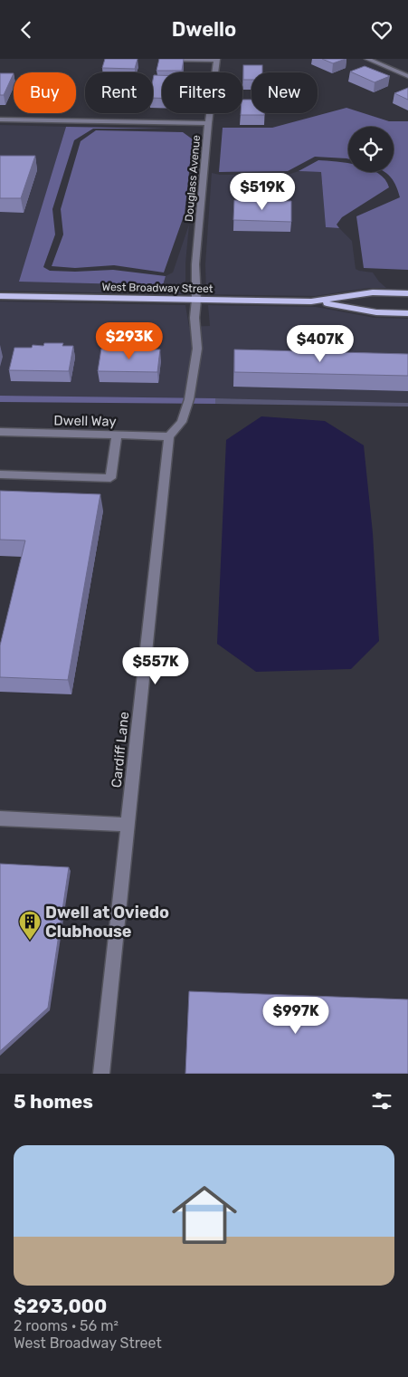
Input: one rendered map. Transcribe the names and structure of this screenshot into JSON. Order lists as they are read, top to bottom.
{
  "streets": {
    "main road": ["West Broadway Street"],
    "street": ["Douglass Avenue", "Dwell Way", "Cardiff Lane"]
  },
  "crossings": [
    ["Douglass Avenue", "West Broadway Street"],
    ["Dwell Way", "Cardiff Lane"]
  ],
  "places": {
    "building": ["Dwell at Oviedo Clubhouse"]
  },
  "page": {
    "header": "Dwello",
    "chip": [
      "Buy",
      "Rent",
      "Filters",
      "New"
    ],
    "price": [
      "$519K",
      "$293K",
      "$407K",
      "$557K",
      "$997K"
    ],
    "heading": "5 homes",
    "list": [
      {
        "name": "$293,000",
        "note": "2 rooms · 56 m² · West Broadway Street"
      }
    ]
  }
}
